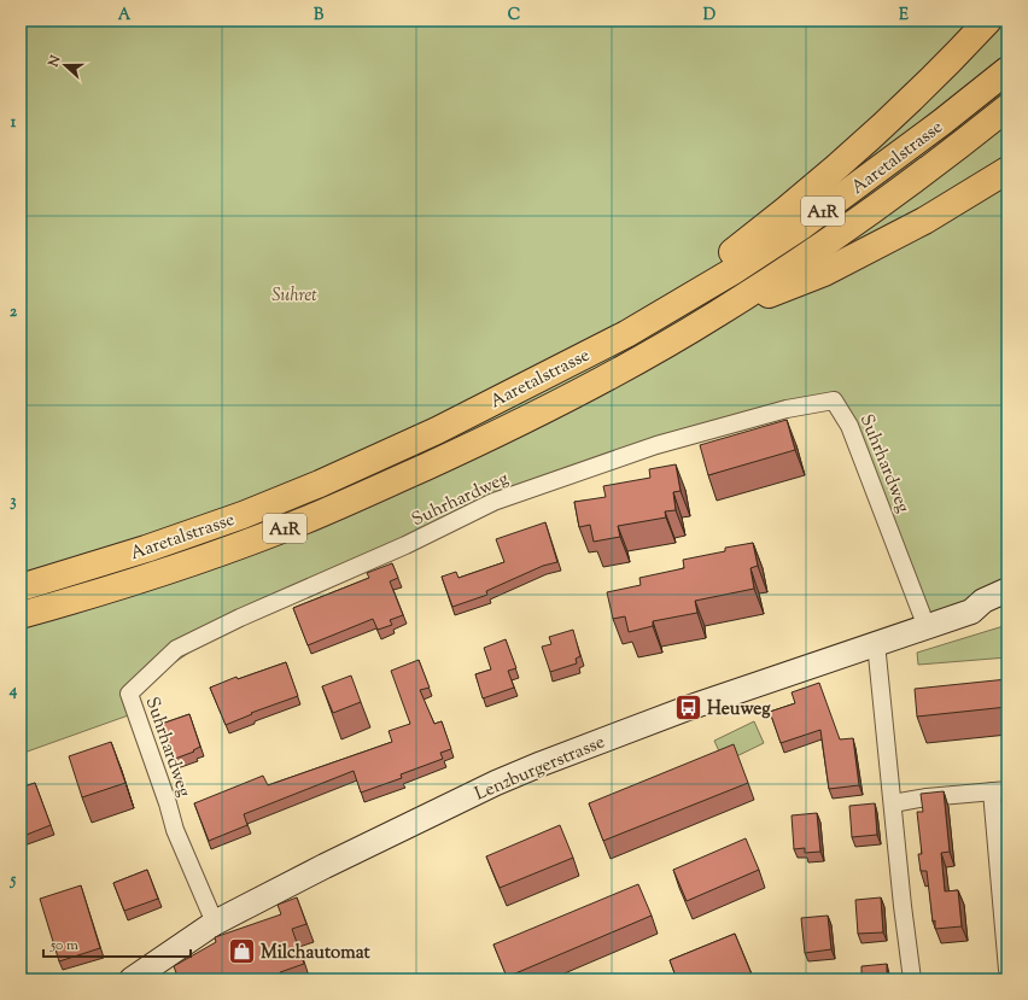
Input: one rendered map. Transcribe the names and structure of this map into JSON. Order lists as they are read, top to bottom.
{
  "streets": {
    "highway": ["Aaretalstrasse", "A1R"],
    "main road": ["Lenzburgerstrasse"],
    "street": ["Suhrhardweg"]
  },
  "crossings": [
    ["Suhrhardweg", "Lenzburgerstrasse"]
  ],
  "parks": ["Suhret"],
  "places": {
    "bus stop": ["Heuweg"],
    "shop": ["Milchautomat"]
  },
  "scale_bar": "50 m",
  "north": "left",
  "grid": {
    "columns": [
      "A",
      "B",
      "C",
      "D",
      "E"
    ],
    "rows": [
      "1",
      "2",
      "3",
      "4",
      "5"
    ]
  }
}
